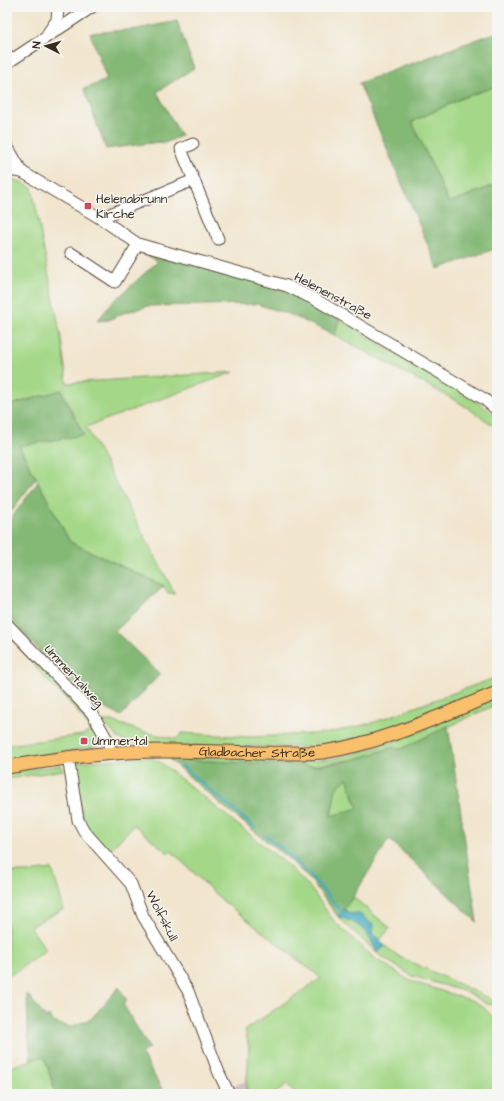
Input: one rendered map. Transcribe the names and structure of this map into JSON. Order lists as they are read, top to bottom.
{
  "streets": {
    "main road": ["Gladbacher Straße"],
    "street": ["Helenenstraße", "Ummertalweg", "Wolfskull"]
  },
  "crossings": [
    ["Ummertalweg", "Gladbacher Straße"],
    ["Gladbacher Straße", "Wolfskull"]
  ],
  "places": {
    "transit": ["Helenabrunn Kirche", "Ummertal"]
  },
  "north": "left"
}
